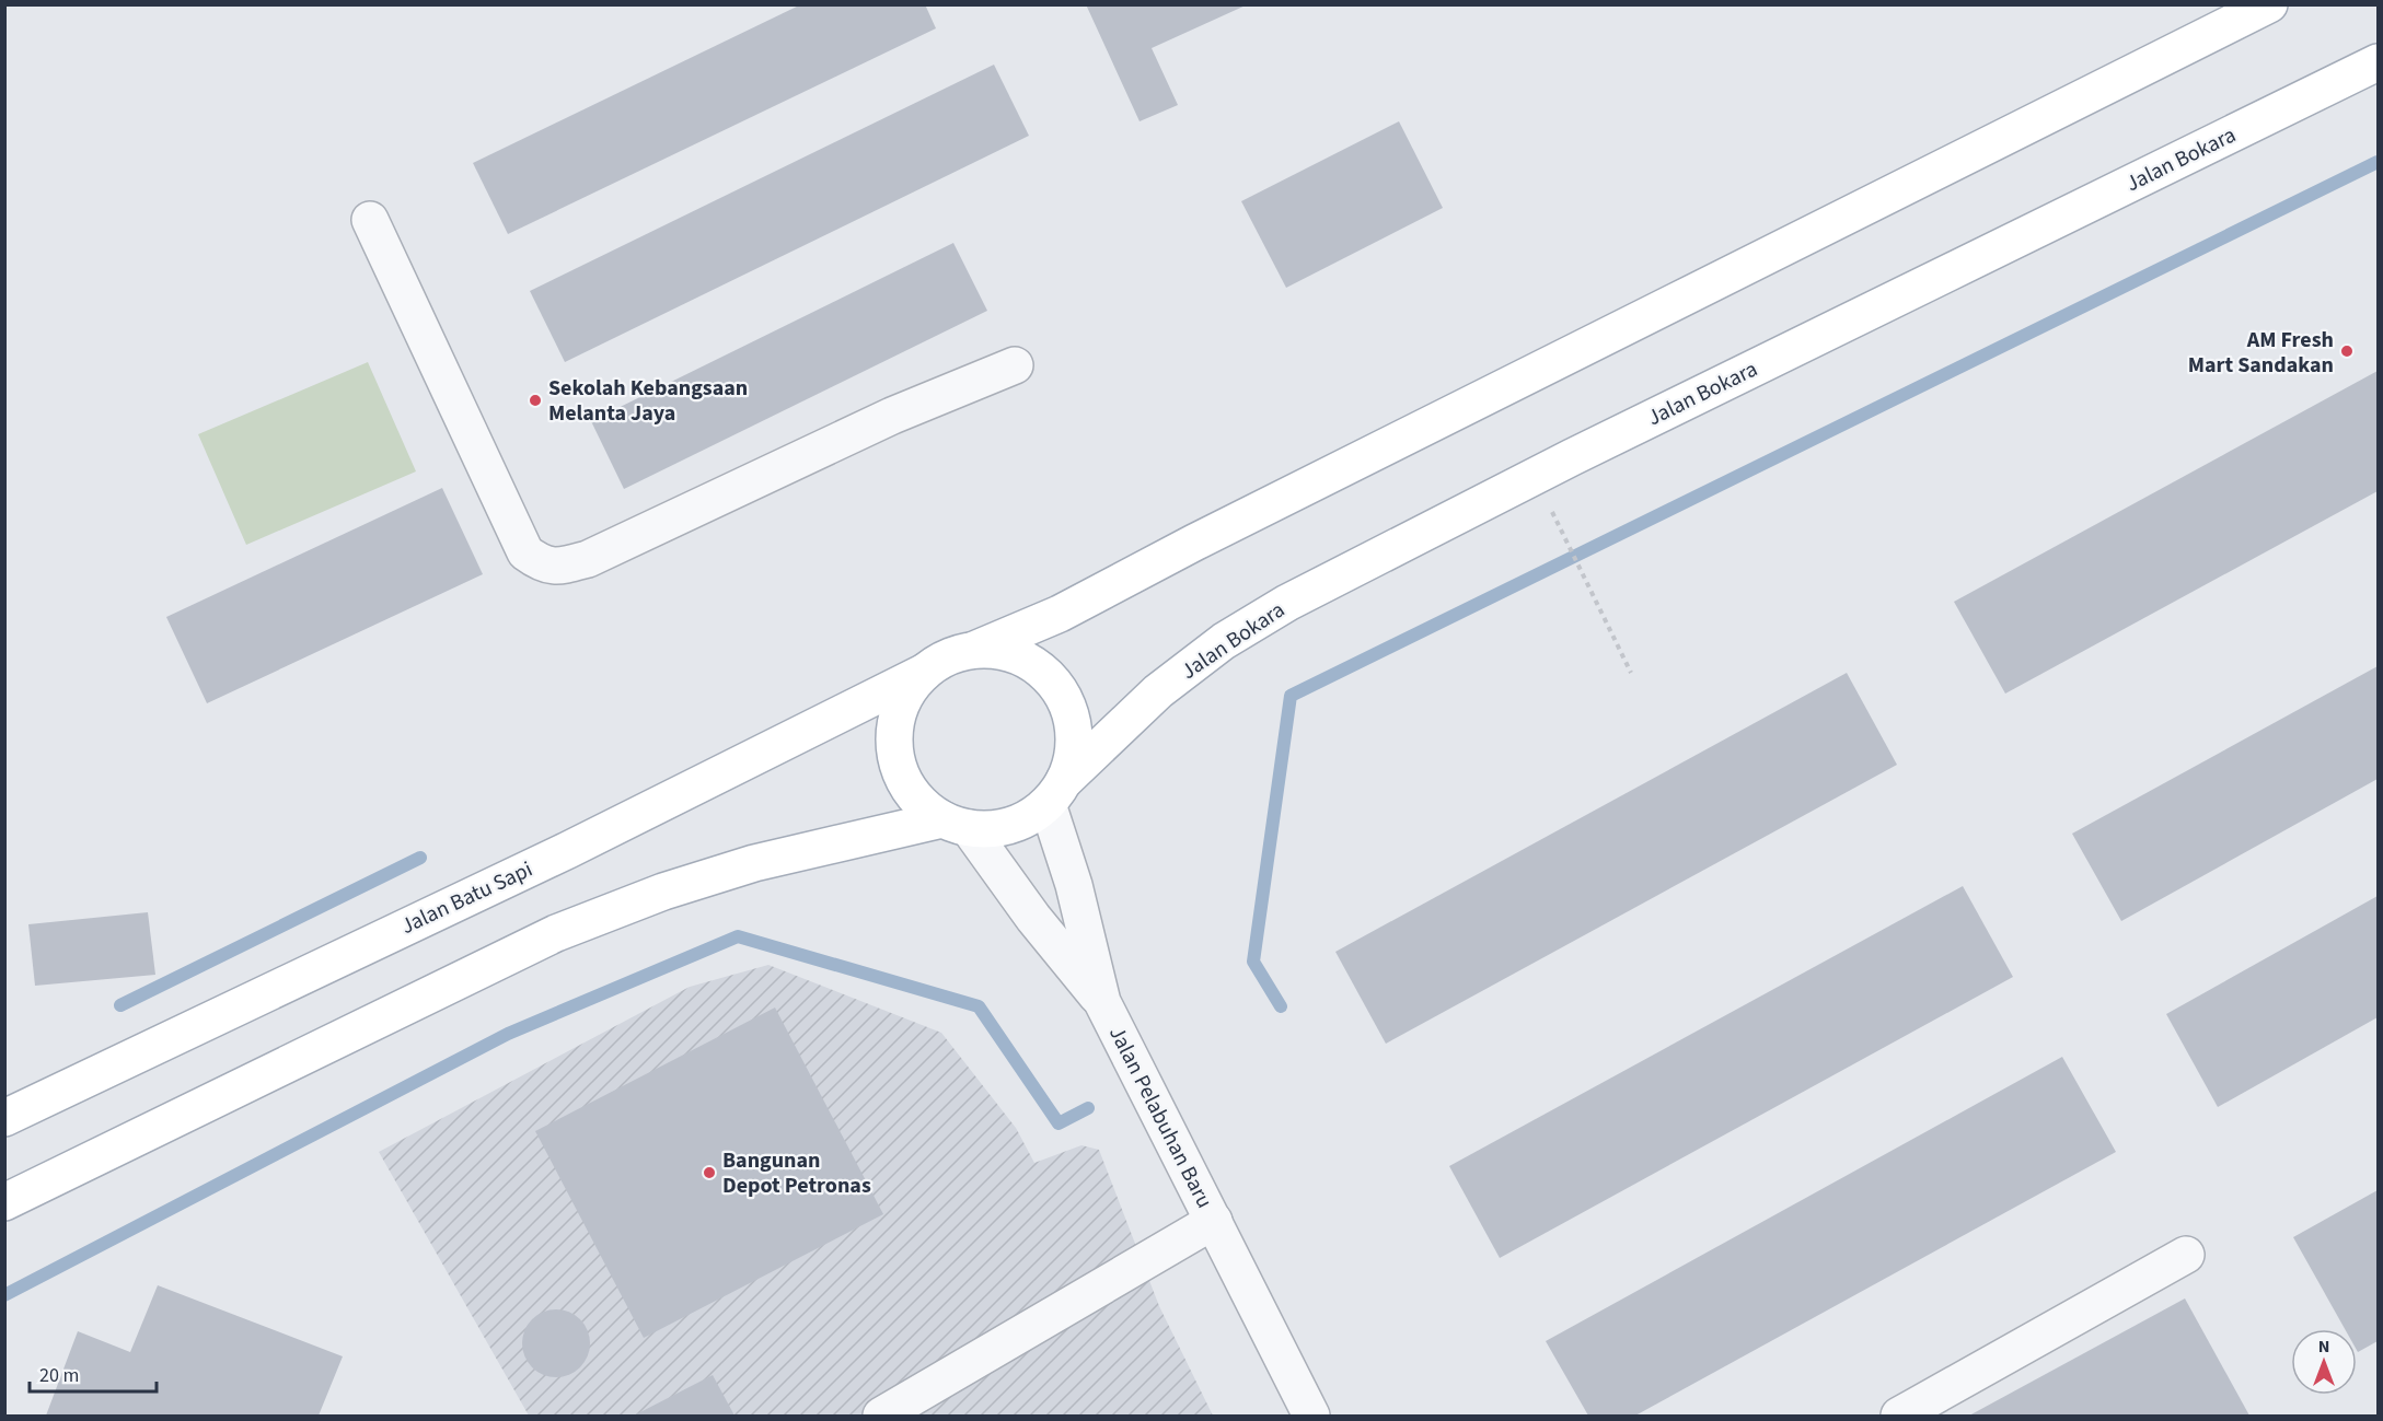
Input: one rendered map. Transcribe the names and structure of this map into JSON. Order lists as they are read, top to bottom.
{
  "streets": {
    "main road": ["Jalan Bokara", "Jalan Batu Sapi"],
    "street": ["Jalan Pelabuhan Baru"]
  },
  "crossings": [
    ["Jalan Bokara", "Jalan Batu Sapi"],
    ["Jalan Bokara", "Jalan Pelabuhan Baru"],
    ["Jalan Batu Sapi", "Jalan Pelabuhan Baru"]
  ],
  "places": ["AM Fresh Mart Sandakan", "Sekolah Kebangsaan Melanta Jaya", "Bangunan Depot Petronas"],
  "scale_bar": "20 m",
  "north": "top"
}
